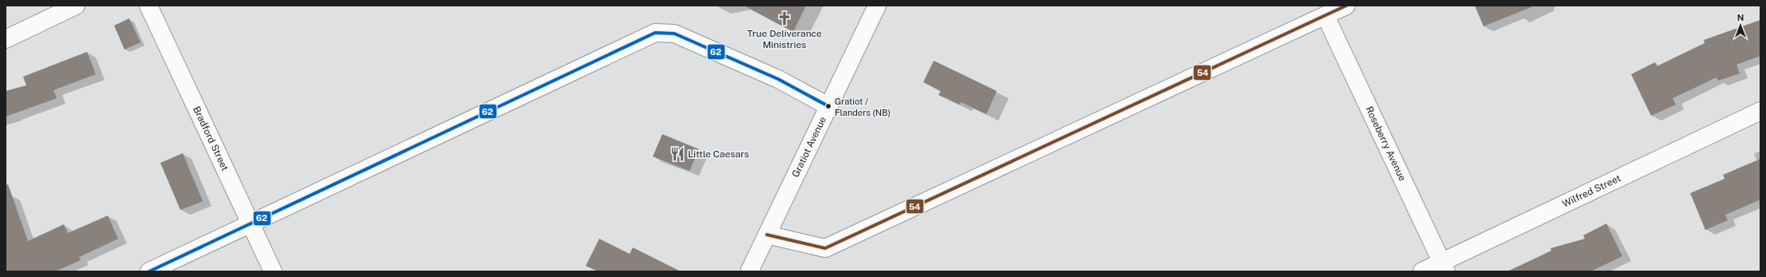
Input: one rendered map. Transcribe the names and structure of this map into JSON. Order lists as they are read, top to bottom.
{
  "streets": {
    "street": [
      "Bradford Street",
      "Roseberry Avenue",
      "Gratiot Avenue",
      "Wilfred Street"
    ]
  },
  "crossings": [
    ["Roseberry Avenue", "Wilfred Street"]
  ],
  "places": {
    "church": ["True Deliverance Ministries"],
    "other": ["Gratiot / Flanders (NB)"],
    "restaurant": ["Little Caesars"]
  },
  "lines": ["transit line 54", "transit line 62"],
  "north": "top"
}
